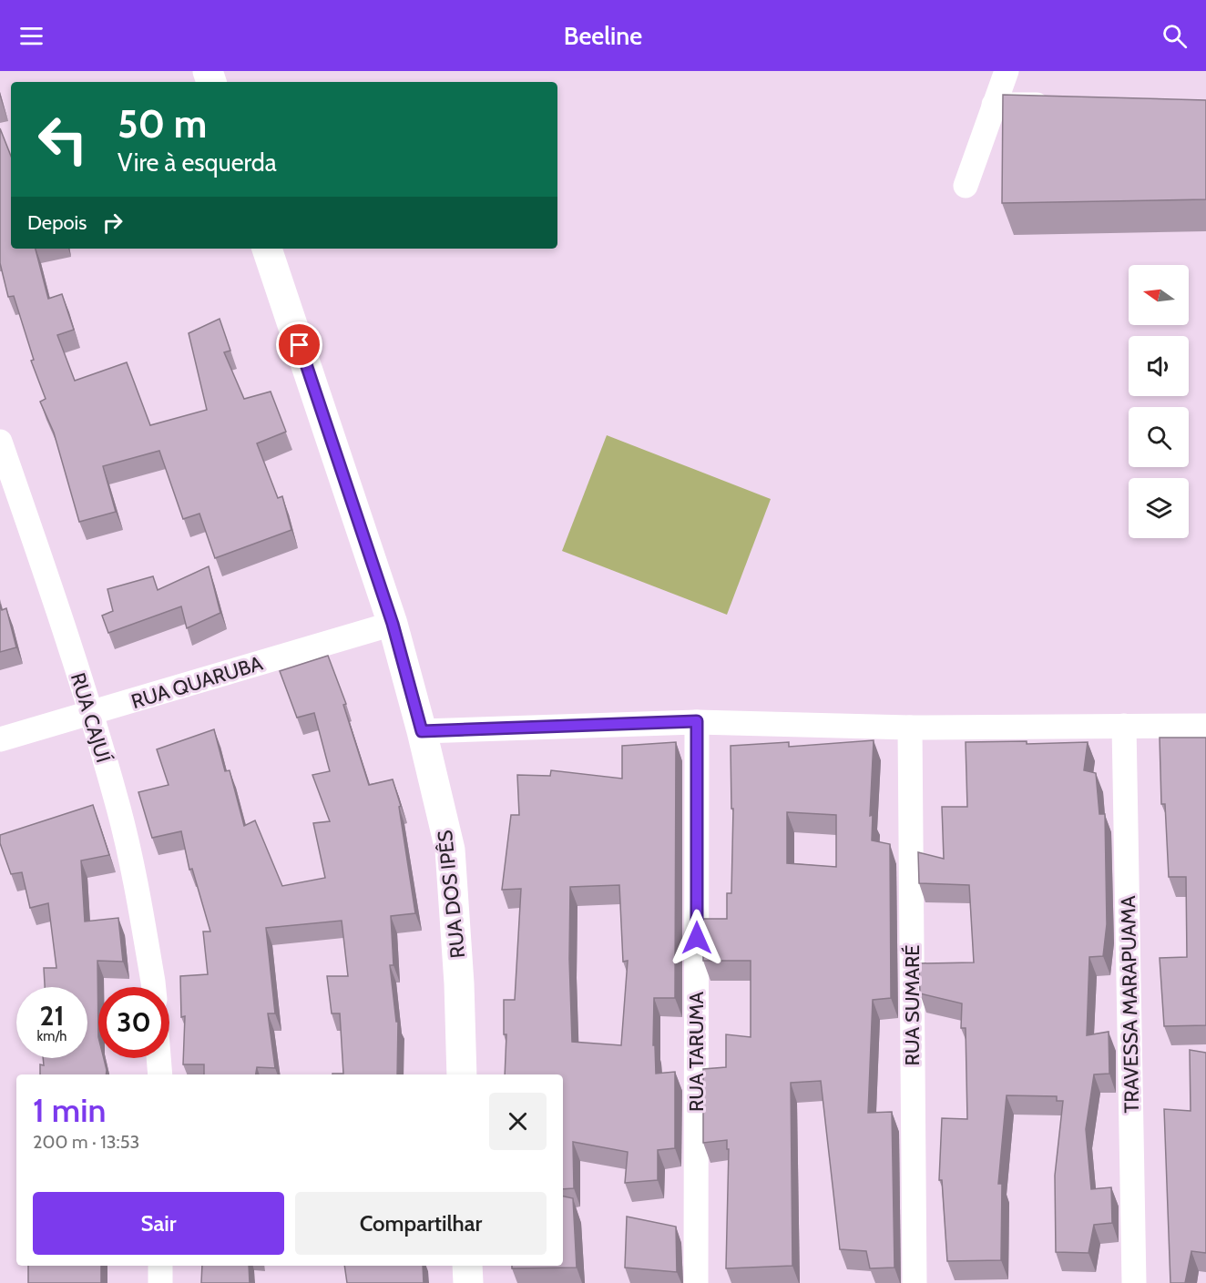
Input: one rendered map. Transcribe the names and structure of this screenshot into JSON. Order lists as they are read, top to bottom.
{
  "streets": {
    "street": [
      "RUA QUARUBA",
      "RUA CAJUÍ",
      "RUA DOS IPÊS",
      "TRAVESSA MARAPUAMA",
      "RUA SUMARÉ",
      "RUA TARUMA"
    ]
  },
  "crossings": [
    ["RUA QUARUBA", "RUA CAJUÍ"],
    ["RUA QUARUBA", "RUA DOS IPÊS"]
  ],
  "north": "left",
  "page": {
    "header": "Beeline",
    "turn": ["50 m", "Vire à esquerda"],
    "then": "Depois",
    "speed": "21 km/h",
    "limit": "30",
    "heading": ["1 min", "200 m · 13:53"],
    "buttons": ["Sair", "Compartilhar"]
  }
}
